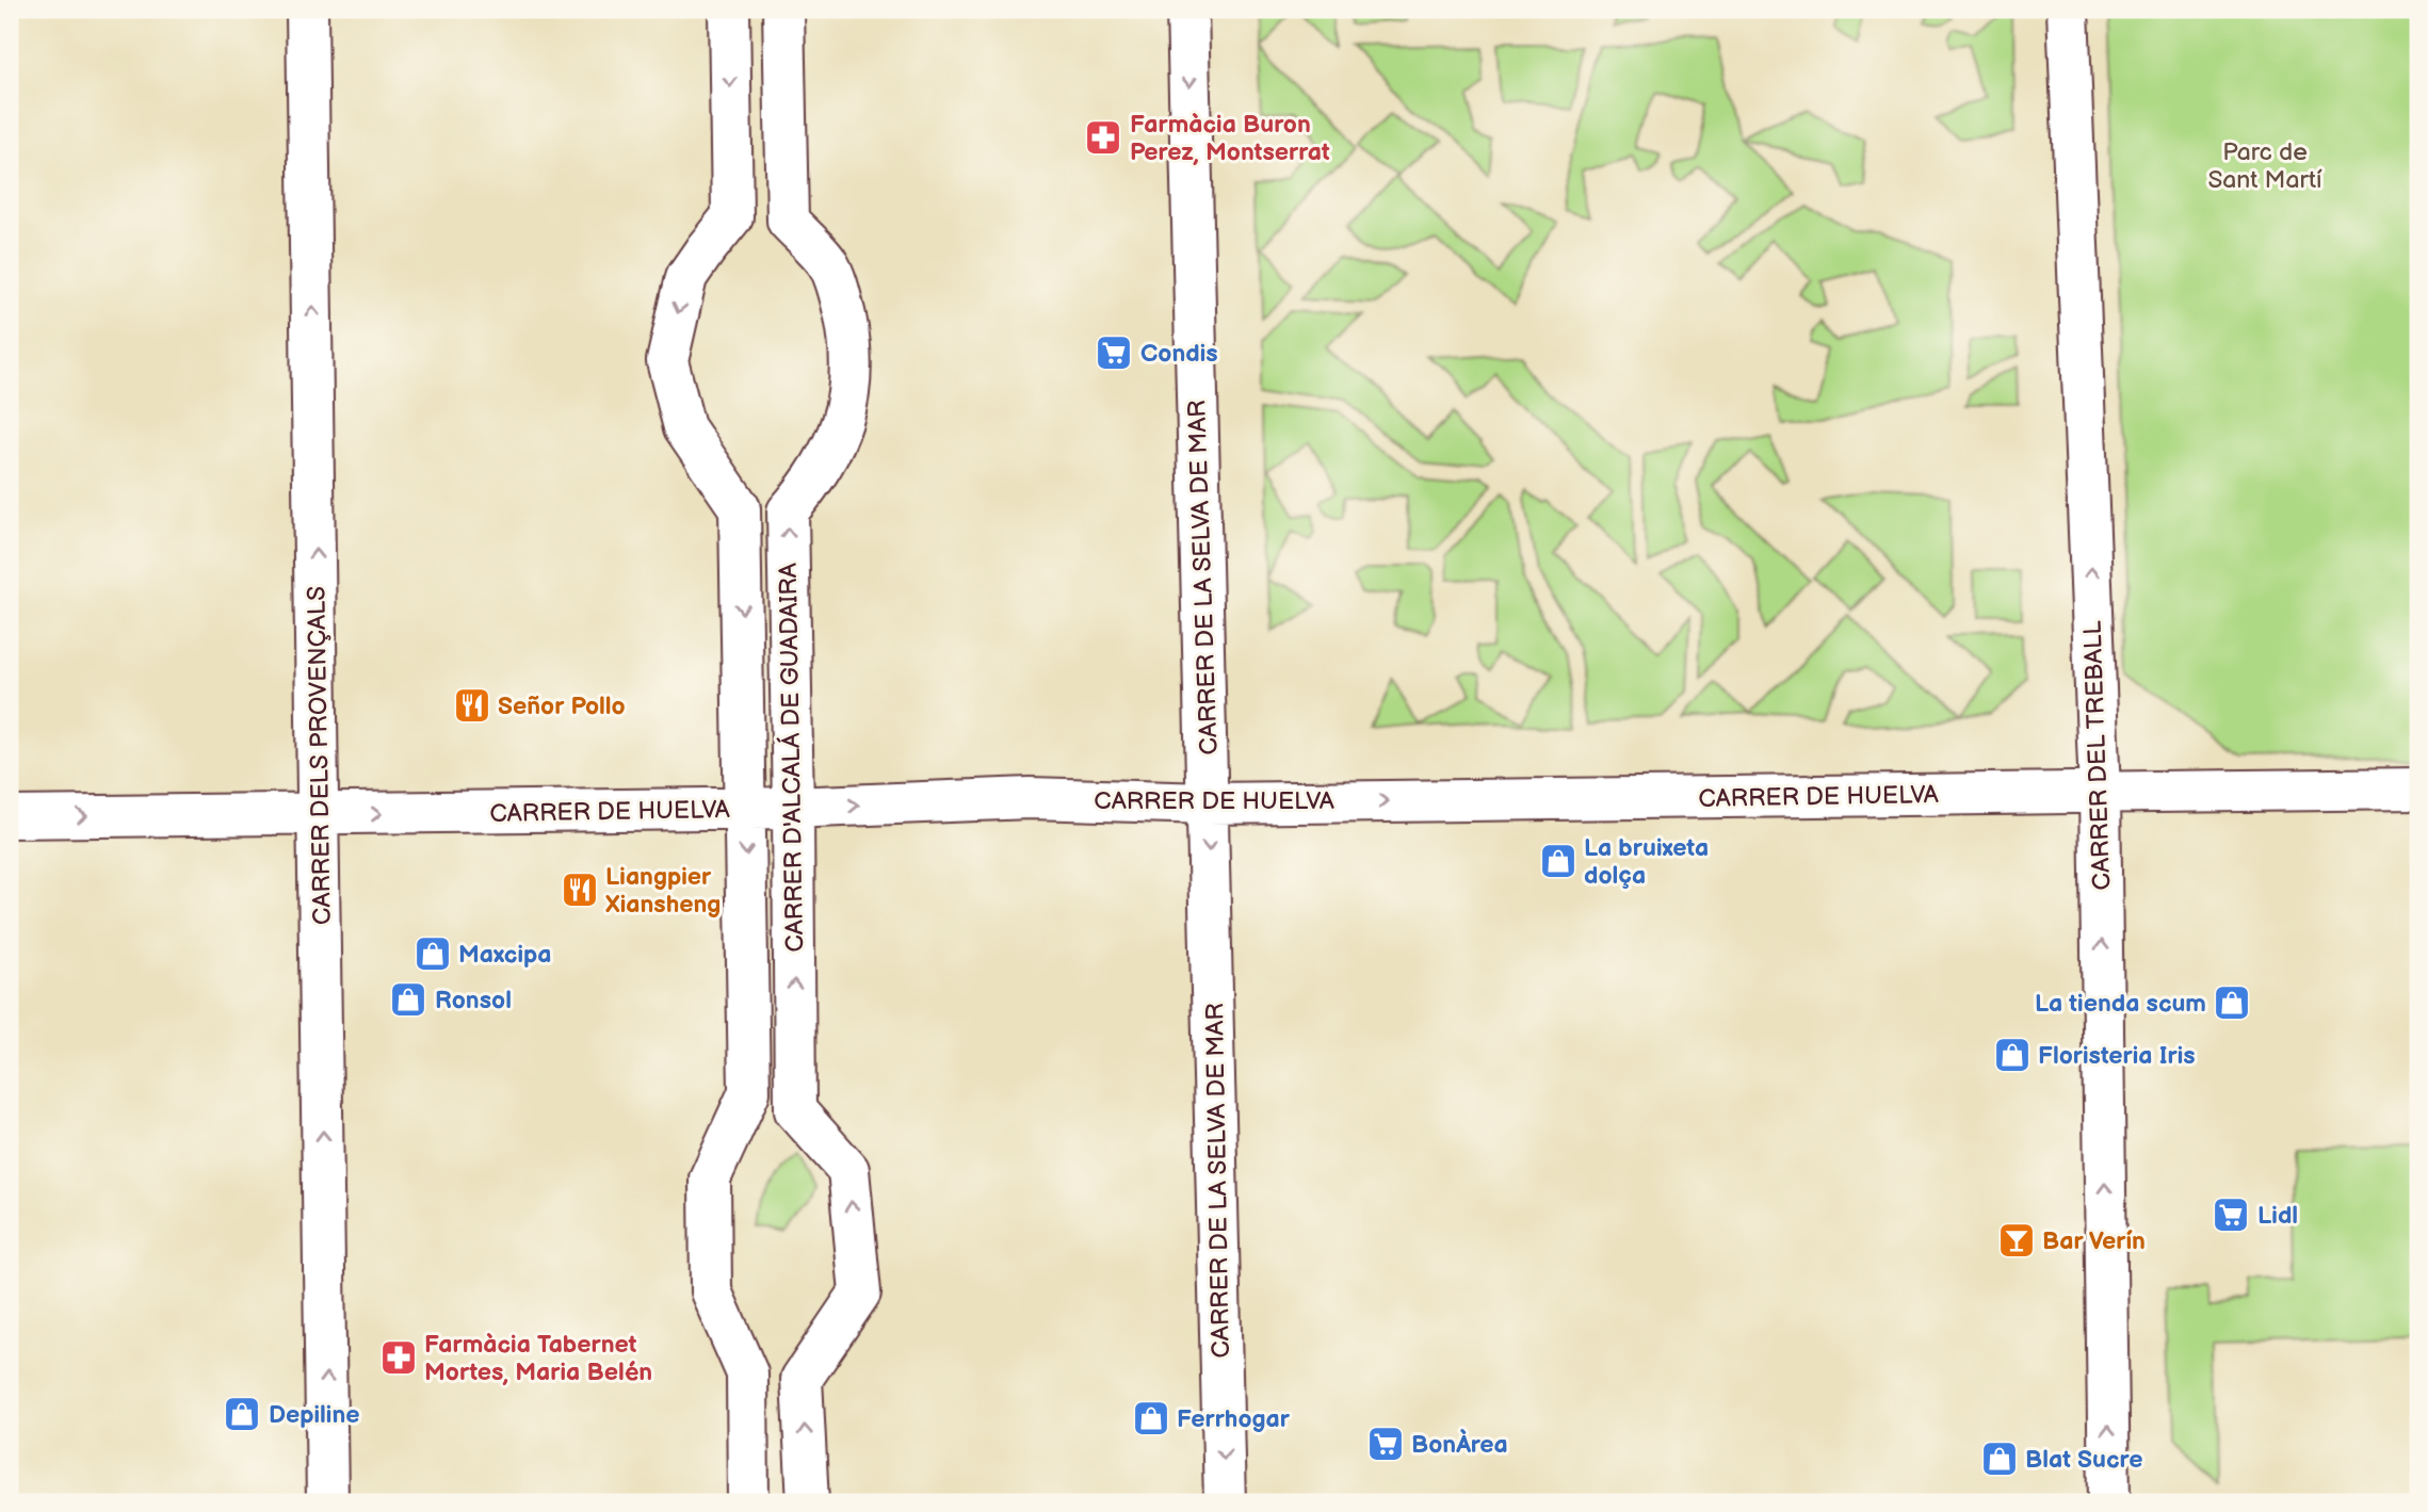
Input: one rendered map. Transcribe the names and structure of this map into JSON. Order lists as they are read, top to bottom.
{
  "streets": {
    "street": [
      "CARRER DE LA SELVA DE MAR",
      "CARRER DELS PROVENÇALS",
      "CARRER DEL TREBALL",
      "CARRER D'ALCALÁ DE GUADAIRA",
      "CARRER DE HUELVA"
    ]
  },
  "crossings": [
    ["CARRER DE LA SELVA DE MAR", "CARRER DE HUELVA"],
    ["CARRER DELS PROVENÇALS", "CARRER DE HUELVA"],
    ["CARRER DEL TREBALL", "CARRER DE HUELVA"],
    ["CARRER D'ALCALÁ DE GUADAIRA", "CARRER DE HUELVA"]
  ],
  "one_way": [
    "CARRER DE LA SELVA DE MAR",
    "CARRER DELS PROVENÇALS",
    "CARRER DEL TREBALL",
    "CARRER DE HUELVA"
  ],
  "parks": ["Parc de Sant Martí"],
  "places": {
    "pharmacy": ["Farmàcia Buron Perez, Montserrat", "Farmàcia Tabernet Mortes, Maria Belén"],
    "supermarket": ["Condis", "Lidl", "BonÀrea"],
    "restaurant": ["Señor Pollo", "Liangpier Xiansheng"],
    "shop": [
      "La bruixeta dolça",
      "Maxcipa",
      "Ronsol",
      "La tienda scum",
      "Floristeria Iris",
      "Depiline",
      "Ferrhogar",
      "Blat Sucre"
    ],
    "bar": ["Bar Verín"]
  }
}
